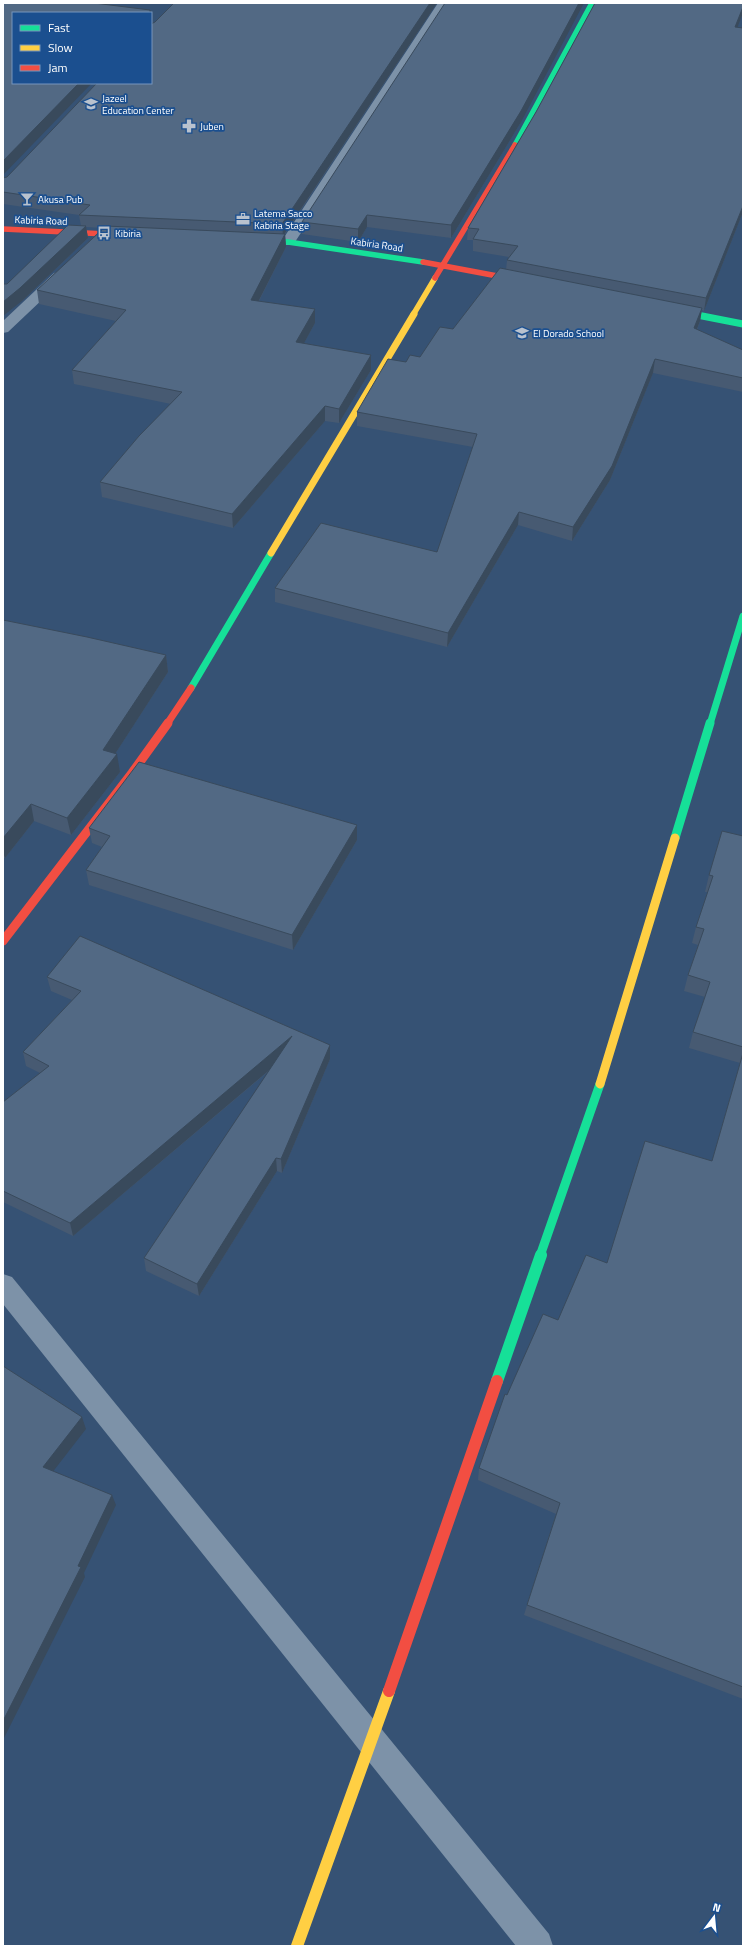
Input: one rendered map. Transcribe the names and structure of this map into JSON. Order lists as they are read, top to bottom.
{
  "streets": {
    "street": ["Kabiria Road"]
  },
  "places": {
    "school or university": ["Jazeel Education Center", "El Dorado School"],
    "pharmacy": ["Juben"],
    "bar": ["Akusa Pub"],
    "office": ["Latema Sacco Kabiria Stage"],
    "bus stop": ["Kibiria"]
  },
  "legend": ["Fast", "Slow", "Jam"],
  "north": "top"
}
